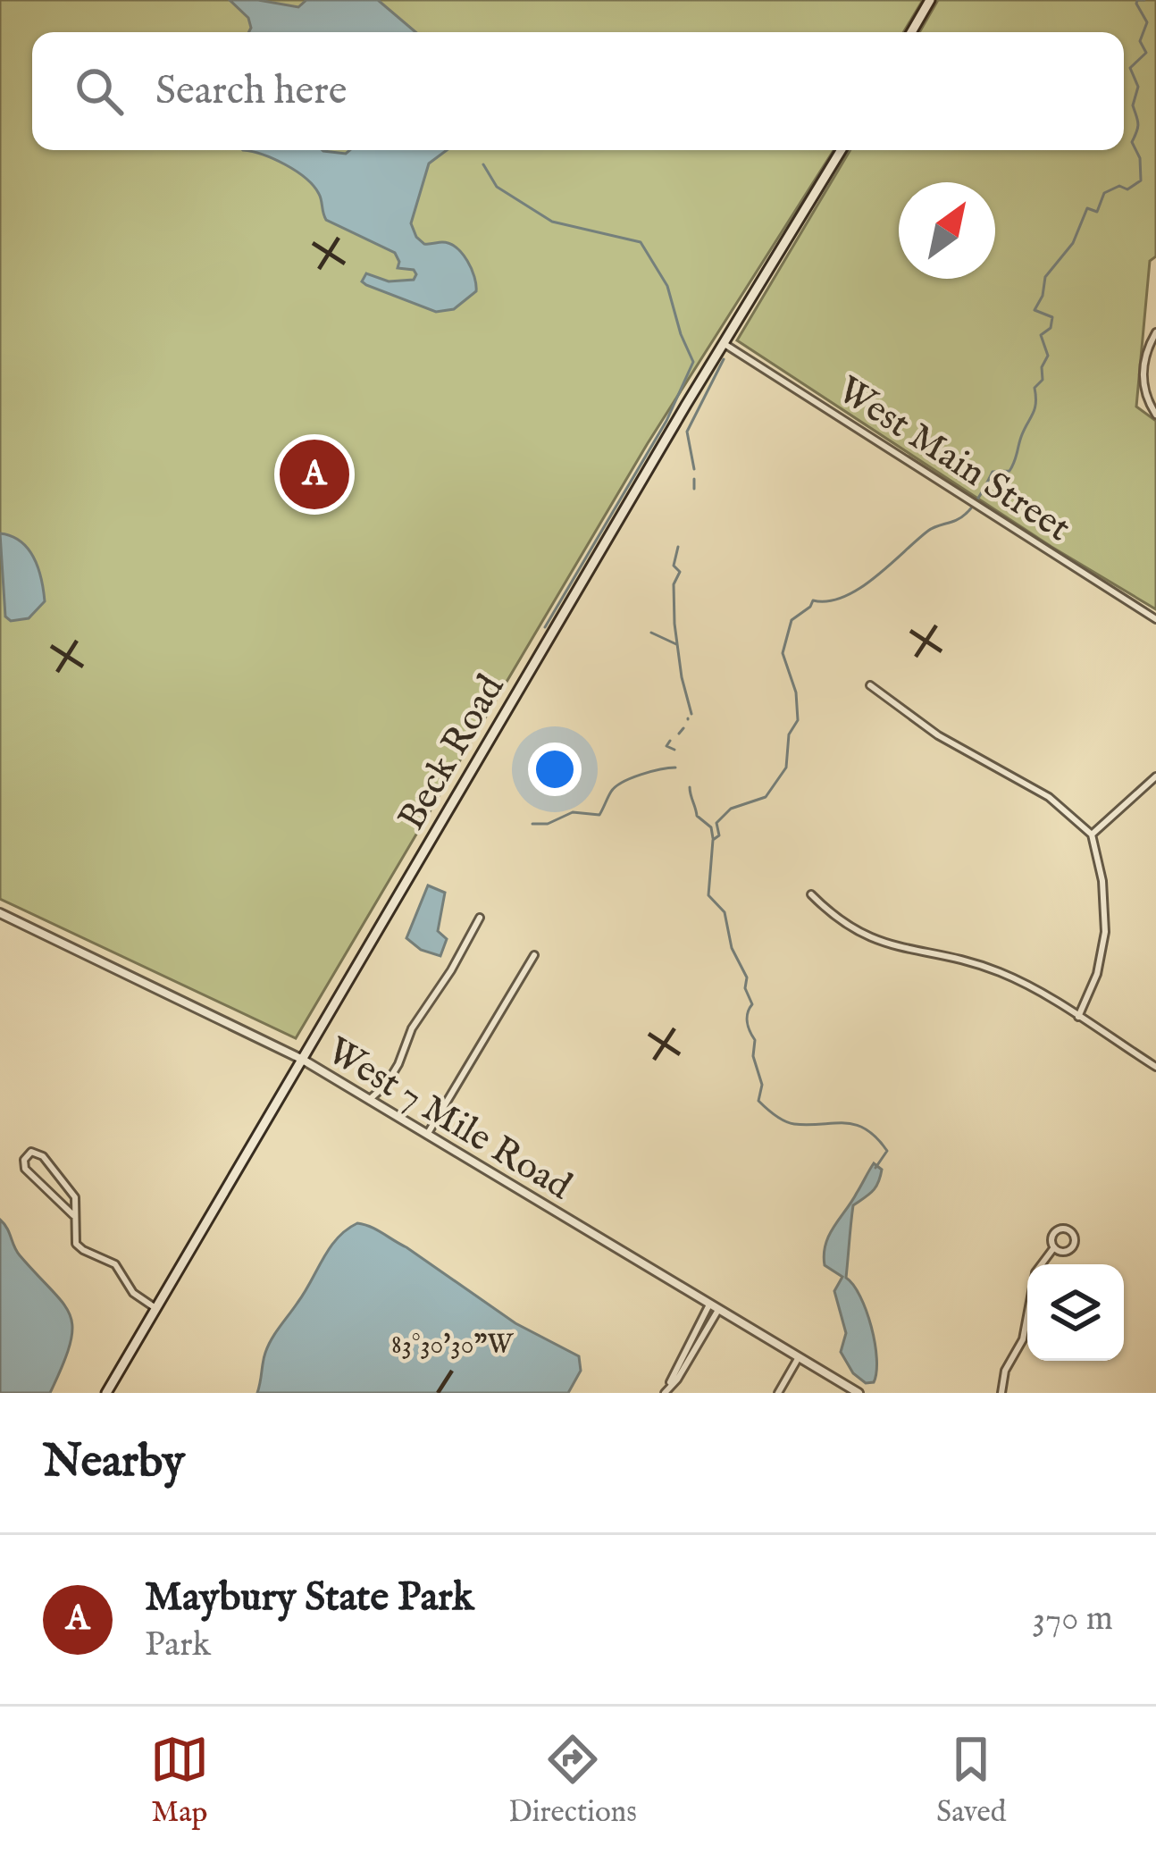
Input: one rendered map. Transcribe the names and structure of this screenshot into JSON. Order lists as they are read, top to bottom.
{
  "streets": {
    "main road": ["Beck Road"],
    "street": ["West Main Street", "West 7 Mile Road"]
  },
  "crossings": [
    ["West Main Street", "Beck Road"],
    ["Beck Road", "West 7 Mile Road"]
  ],
  "north": "top right",
  "page": {
    "search": "Search here",
    "pins": "A",
    "heading": "Nearby",
    "list": [
      {
        "mark": "A",
        "name": "Maybury State Park",
        "note": "Park",
        "value": "370 m"
      }
    ],
    "nav": ["Map", "Directions", "Saved"]
  },
  "coordinates": ["83°30'30\"W"]
}
